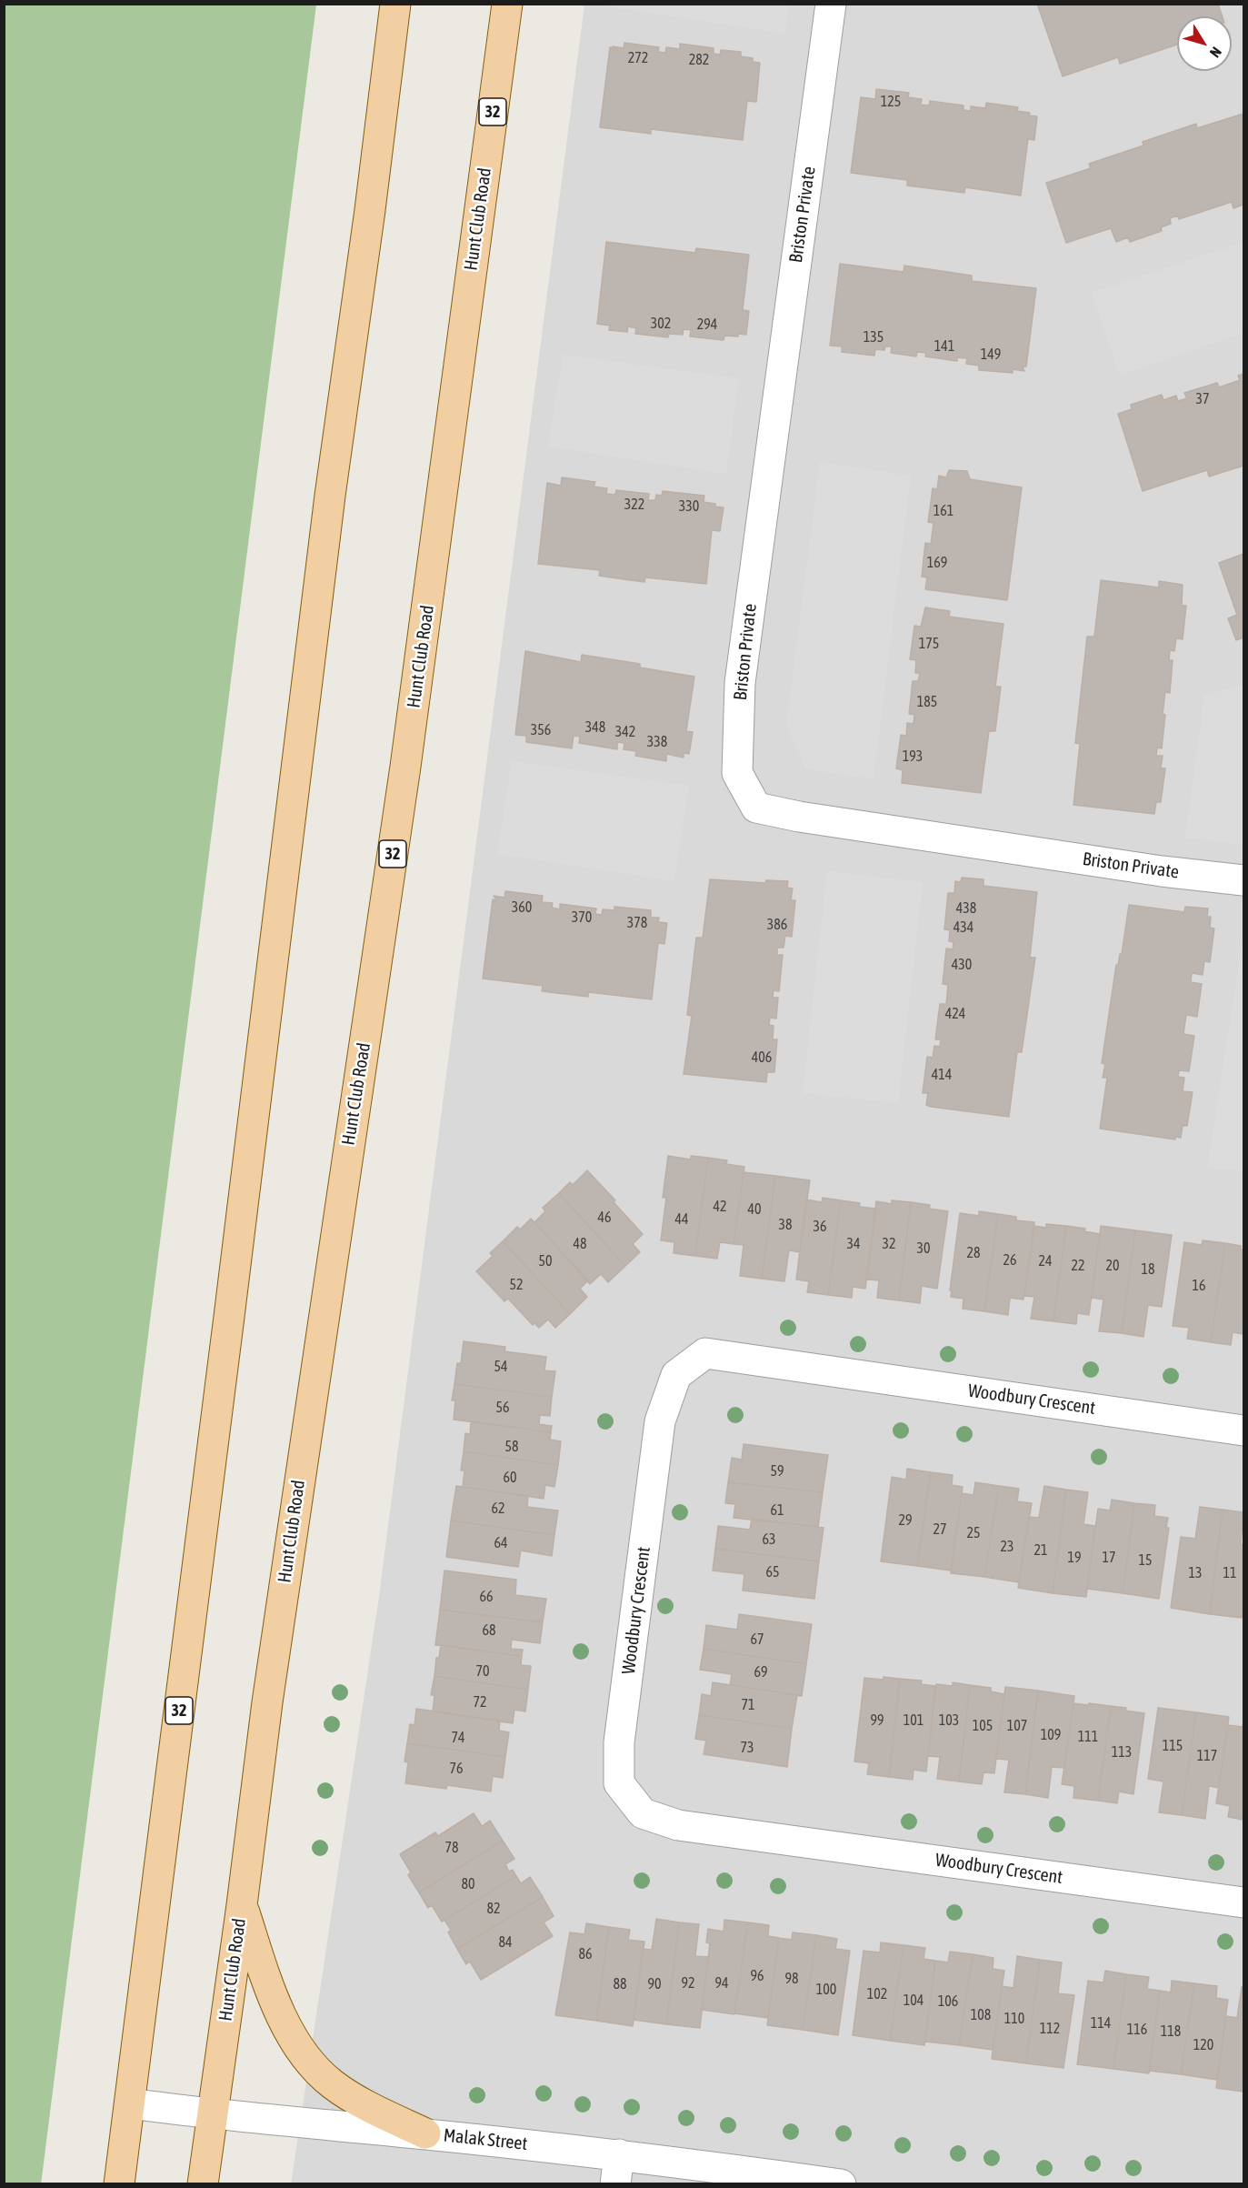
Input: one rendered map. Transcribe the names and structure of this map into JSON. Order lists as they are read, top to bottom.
{
  "streets": {
    "main road": ["32", "Hunt Club Road"],
    "street": ["Briston Private", "Woodbury Crescent", "Malak Street"]
  },
  "crossings": [
    ["32", "Malak Street"],
    ["Hunt Club Road", "Malak Street"]
  ],
  "house_numbers": [
    "272",
    "282",
    "125",
    "302",
    "294",
    "135",
    "141",
    "149",
    "37",
    "322",
    "330",
    "161",
    "169",
    "175",
    "185",
    "348",
    "356",
    "342",
    "338",
    "193",
    "360",
    "438",
    "370",
    "378",
    "386",
    "434",
    "430",
    "424",
    "406",
    "414",
    "42",
    "40",
    "46",
    "44",
    "38",
    "36",
    "48",
    "34",
    "32",
    "30",
    "28",
    "26",
    "50",
    "24",
    "22",
    "20",
    "18",
    "52",
    "16",
    "54",
    "56",
    "58",
    "59",
    "60",
    "62",
    "61",
    "29",
    "27",
    "25",
    "63",
    "64",
    "23",
    "21",
    "19",
    "17",
    "15",
    "65",
    "13",
    "11",
    "66",
    "68",
    "67",
    "70",
    "69",
    "72",
    "71",
    "99",
    "101",
    "103",
    "105",
    "107",
    "109",
    "111",
    "74",
    "115",
    "73",
    "113",
    "117",
    "76",
    "78",
    "80",
    "82",
    "84",
    "86",
    "96",
    "98",
    "92",
    "94",
    "88",
    "90",
    "100",
    "102",
    "104",
    "106",
    "108",
    "110",
    "114",
    "112",
    "116",
    "118",
    "120"
  ],
  "north": "bottom right"
}
